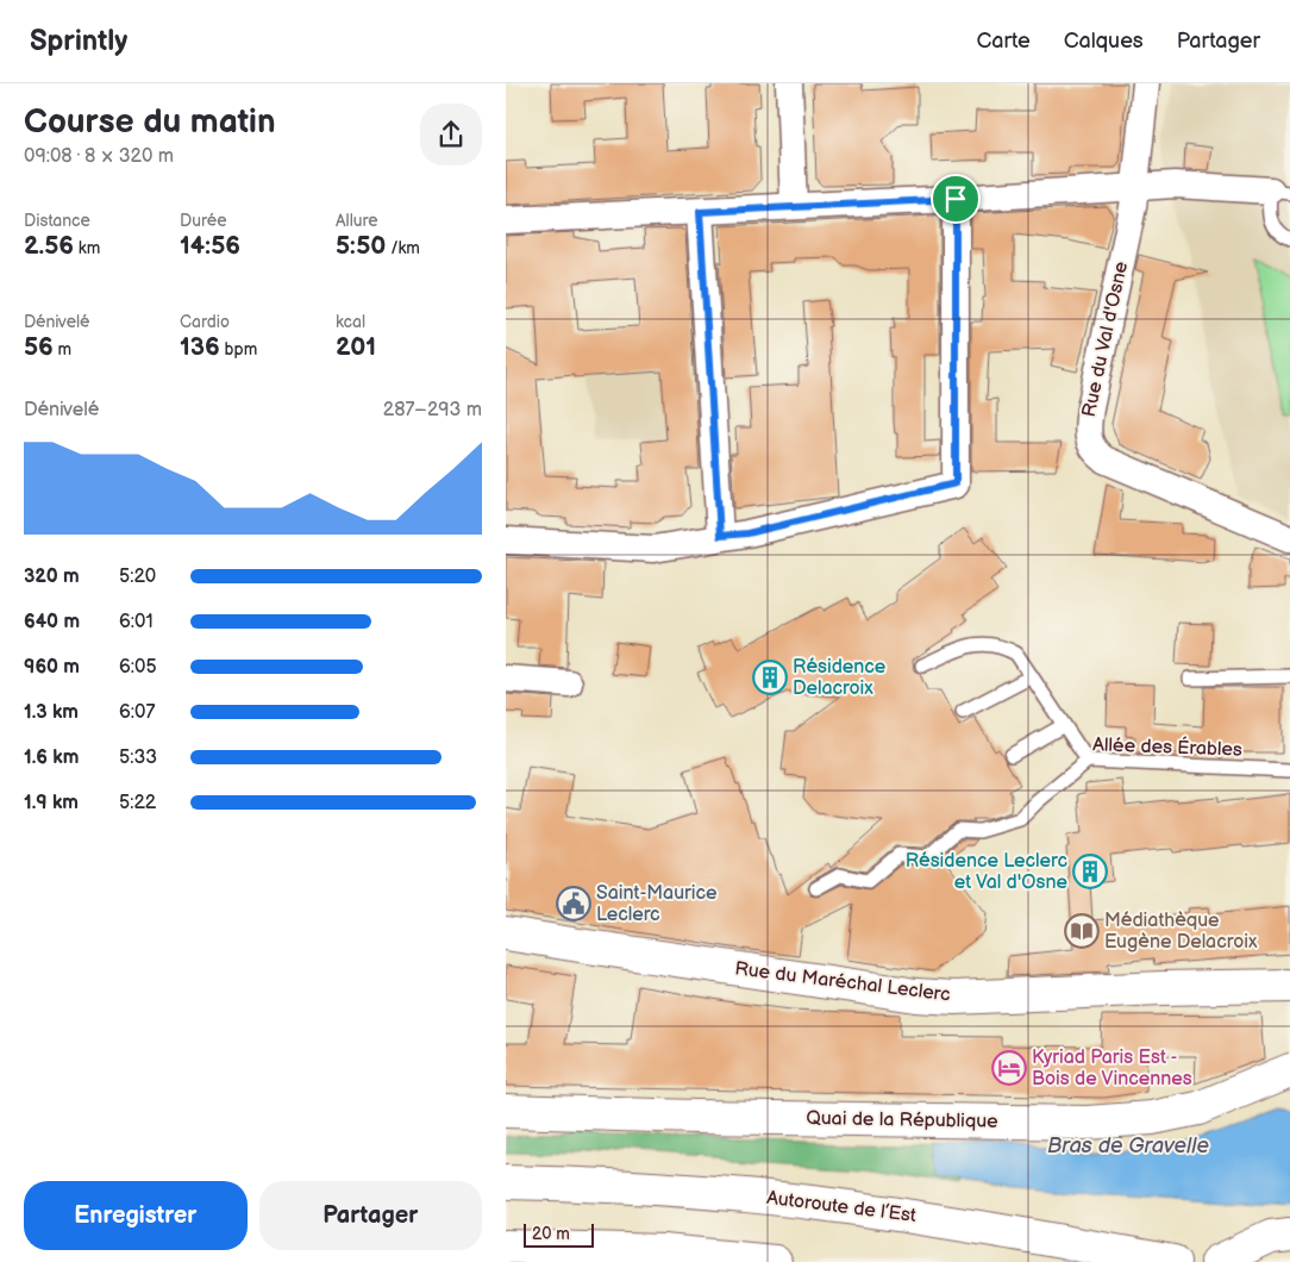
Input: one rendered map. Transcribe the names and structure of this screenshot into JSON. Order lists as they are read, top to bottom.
{
  "streets": {
    "main road": ["Rue du Maréchal Leclerc", "Quai de la République", "Autoroute de l’Est"],
    "street": ["Rue du Val d'Osne"],
    "lane": ["Allée des Érables"]
  },
  "water": ["Bras de Gravelle"],
  "places": {
    "building": ["Résidence Delacroix", "Résidence Leclerc et Val d'Osne"],
    "public building": ["Saint-Maurice Leclerc"],
    "library": ["Médiathèque Eugène Delacroix"],
    "hotel": ["Kyriad Paris Est - Bois de Vincennes"]
  },
  "scale_bar": "20 m",
  "page": {
    "header": "Sprintly",
    "nav": ["Carte", "Calques", "Partager"],
    "heading": ["Course du matin", "09:08 · 8 × 320 m"],
    "stats": [
      ["Distance", "2.56 km"],
      ["Durée", "14:56"],
      ["Allure", "5:50 /km"],
      ["Dénivelé", "56 m"],
      ["Cardio", "136 bpm"],
      ["kcal", "201"]
    ],
    "chart": ["Dénivelé", "287–293 m"],
    "list": [
      {
        "name": "320 m",
        "note": "5:20"
      },
      {
        "name": "640 m",
        "note": "6:01"
      },
      {
        "name": "960 m",
        "note": "6:05"
      },
      {
        "name": "1.3 km",
        "note": "6:07"
      },
      {
        "name": "1.6 km",
        "note": "5:33"
      },
      {
        "name": "1.9 km",
        "note": "5:22"
      }
    ],
    "buttons": ["Enregistrer", "Partager"],
    "scale": "20 m"
  }
}
